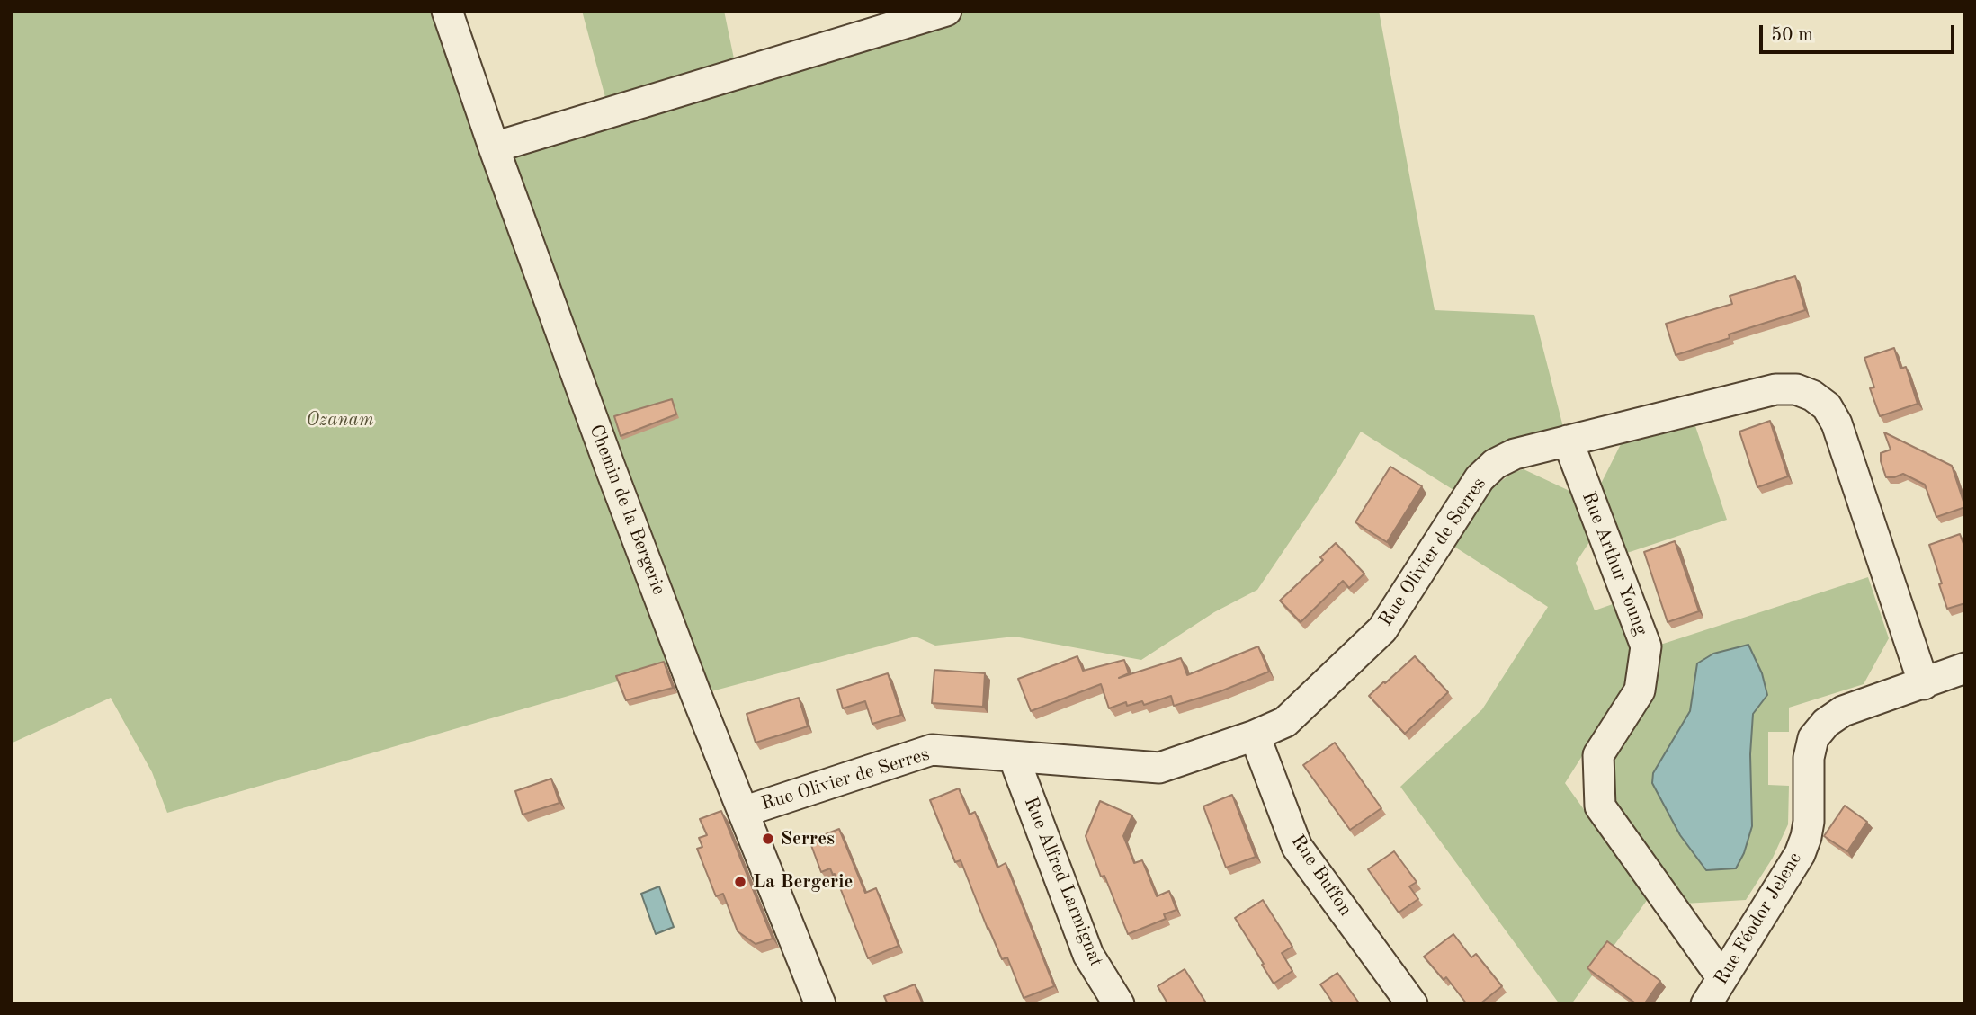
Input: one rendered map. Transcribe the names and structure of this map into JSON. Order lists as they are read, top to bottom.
{
  "streets": {
    "street": [
      "Chemin de la Bergerie",
      "Rue Olivier de Serres",
      "Rue Arthur Young",
      "Rue Buffon",
      "Rue Alfred Larmignat",
      "Rue Féodor Jelenc"
    ]
  },
  "crossings": [
    ["Chemin de la Bergerie", "Rue Olivier de Serres"],
    ["Rue Olivier de Serres", "Rue Arthur Young"],
    ["Rue Olivier de Serres", "Rue Buffon"],
    ["Rue Olivier de Serres", "Rue Alfred Larmignat"],
    ["Rue Olivier de Serres", "Rue Féodor Jelenc"],
    ["Rue Arthur Young", "Rue Féodor Jelenc"]
  ],
  "parks": ["Ozanam"],
  "places": ["Serres", "La Bergerie"],
  "scale_bar": "50 m"
}
